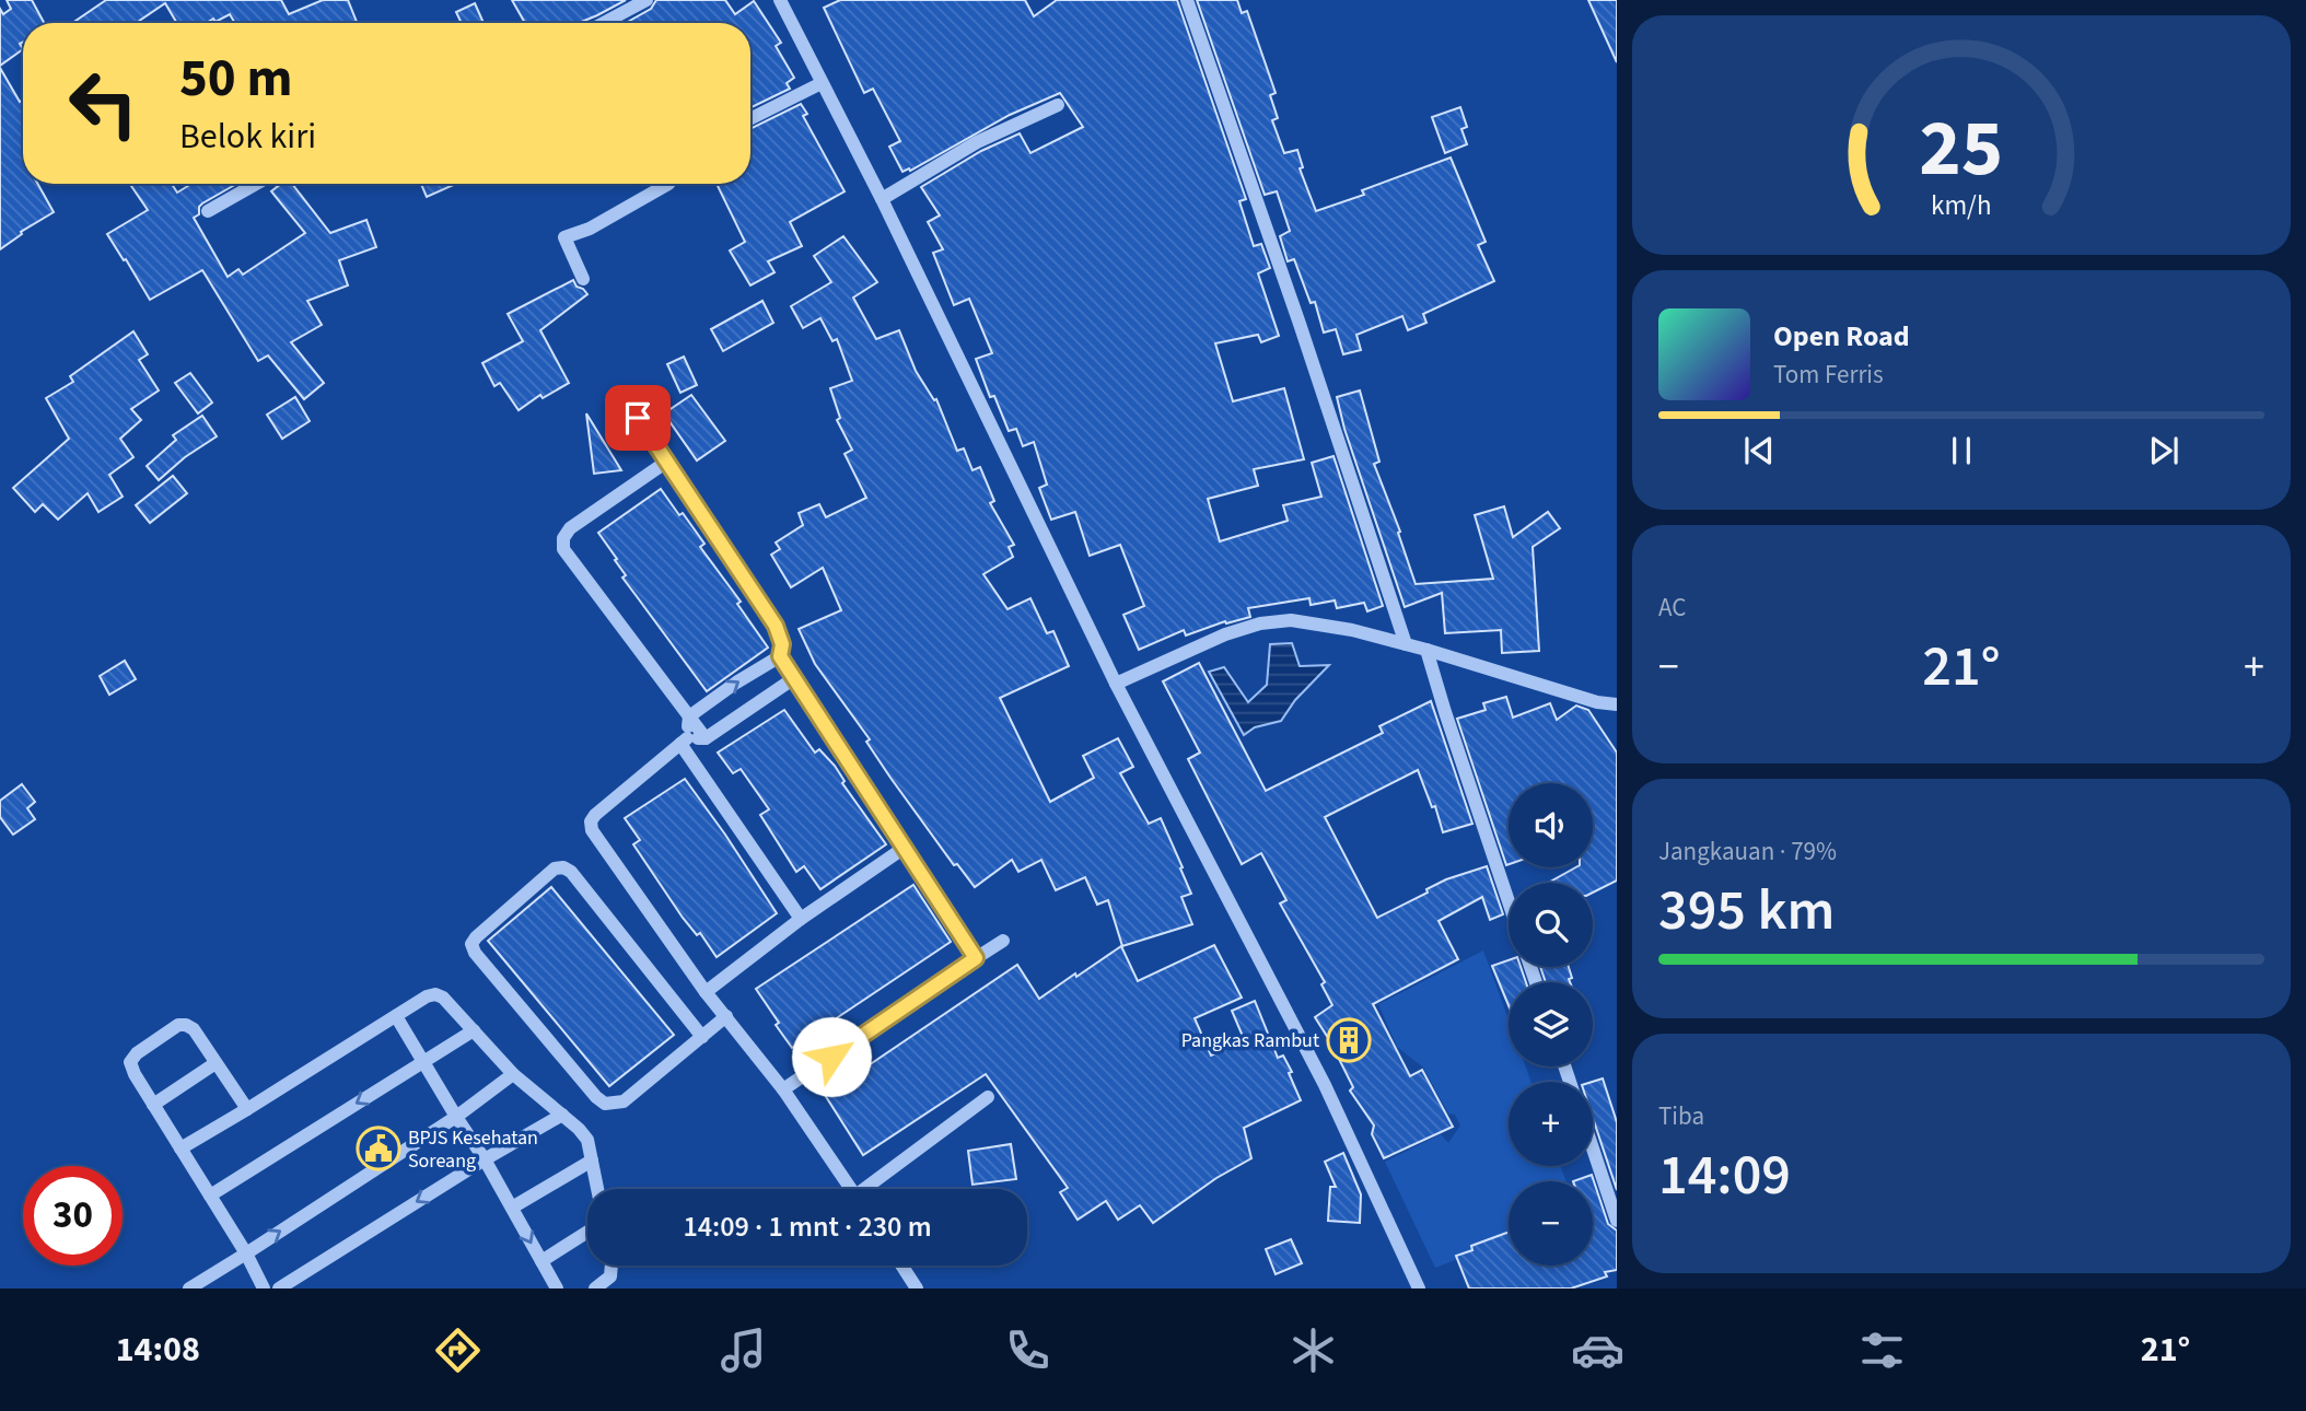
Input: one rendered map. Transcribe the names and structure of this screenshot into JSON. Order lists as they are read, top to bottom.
{
  "places": {
    "building": ["Pangkas Rambut"],
    "public building": ["BPJS Kesehatan Soreang"]
  },
  "page": {
    "turn": ["50 m", "Belok kiri"],
    "song": ["Open Road", "Tom Ferris"],
    "tile": [
      "AC",
      ["Jangkauan · 79%", "395 km"],
      ["Tiba", "14:09"]
    ],
    "heat": ["−", "21°", "+"],
    "map_buttons": ["+", "−"],
    "limit": "30",
    "trip": "14:09 · 1 mnt · 230 m",
    "tabs": ["14:08", "21°"],
    "gauge": ["25", "km/h"]
  }
}
